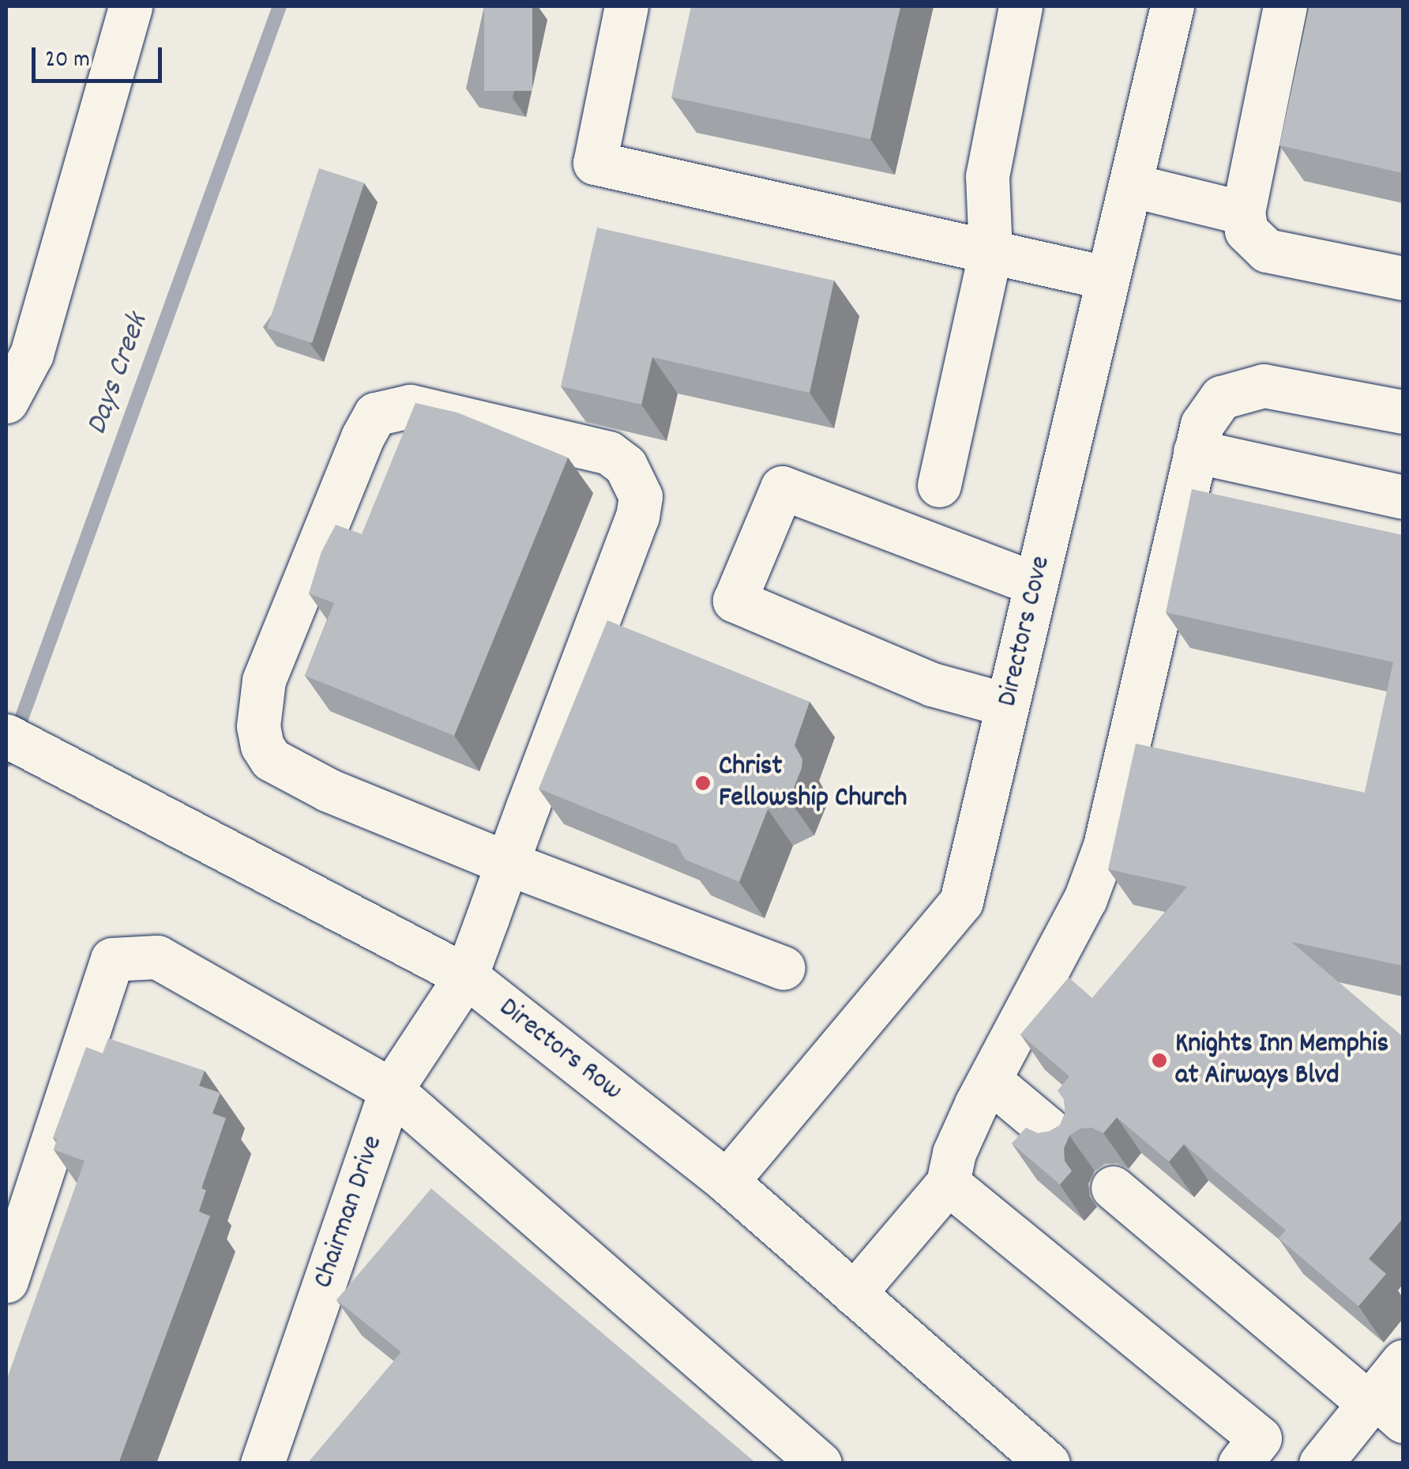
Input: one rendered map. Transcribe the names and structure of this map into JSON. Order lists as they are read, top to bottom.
{
  "streets": {
    "street": ["Directors Cove", "Directors Row", "Chairman Drive"]
  },
  "crossings": [
    ["Directors Cove", "Directors Row"],
    ["Directors Row", "Chairman Drive"]
  ],
  "water": ["Days Creek"],
  "places": ["Christ Fellowship Church", "Knights Inn Memphis at Airways Blvd"],
  "scale_bar": "20 m"
}
